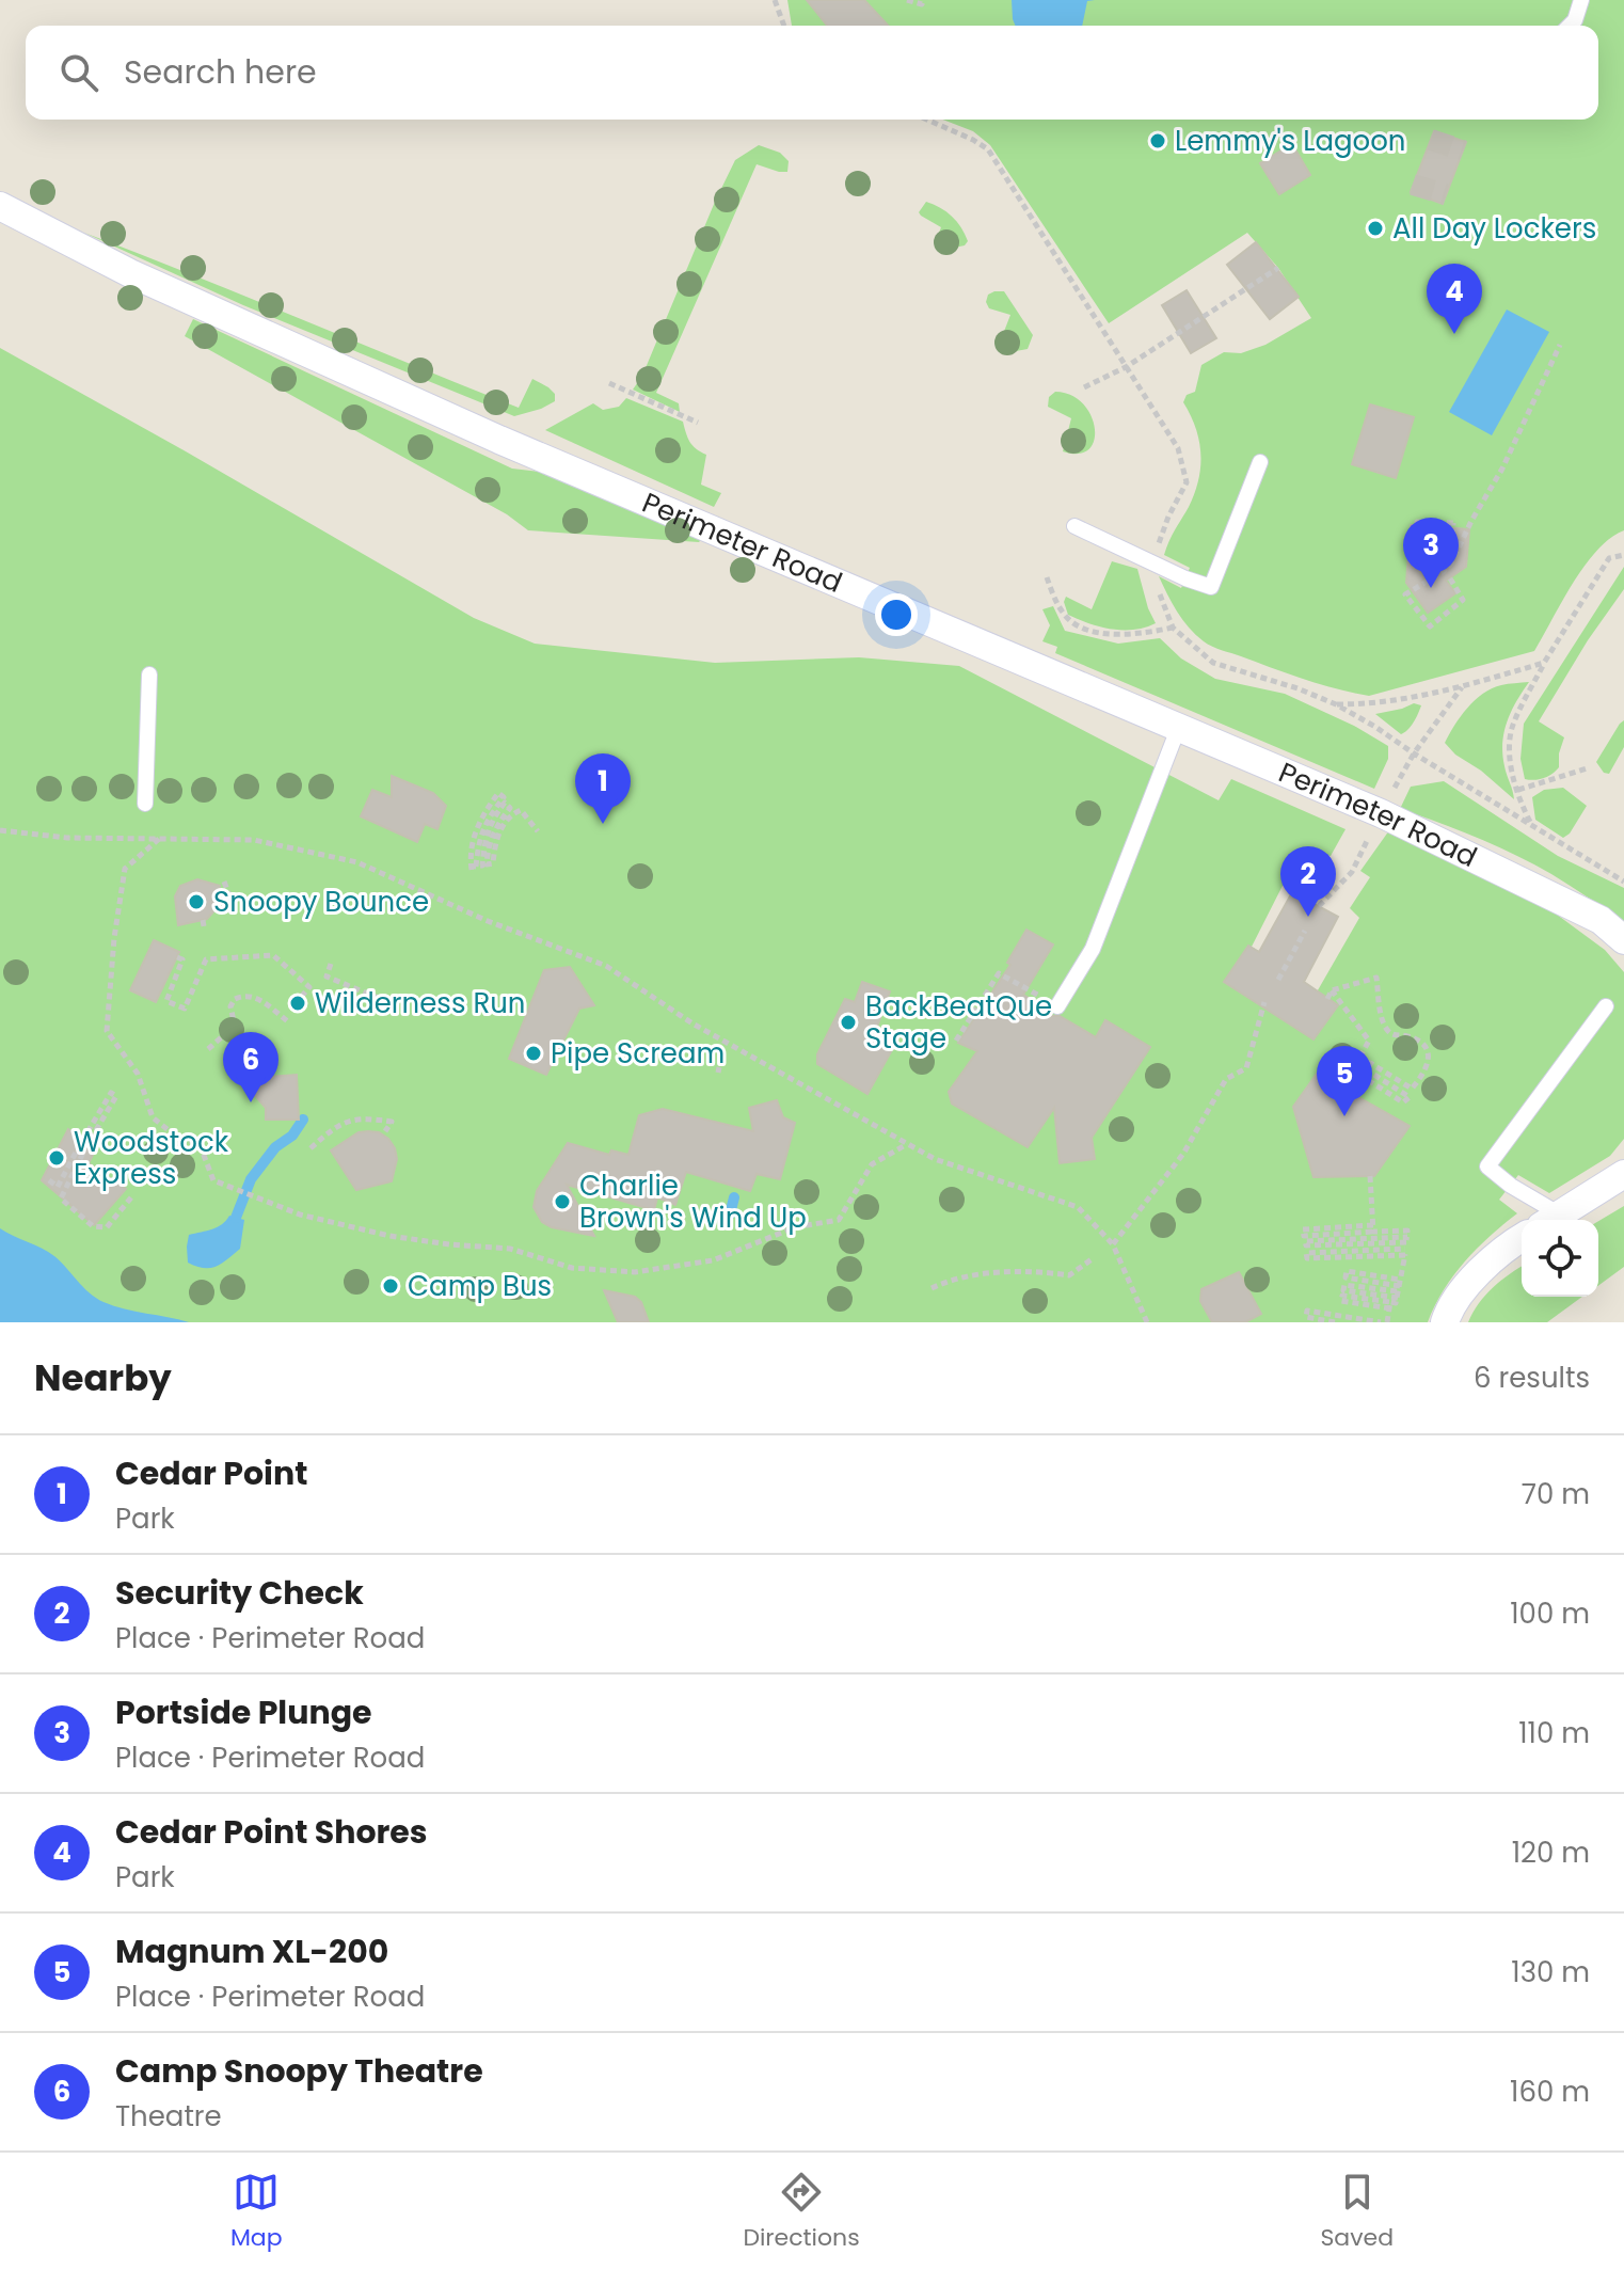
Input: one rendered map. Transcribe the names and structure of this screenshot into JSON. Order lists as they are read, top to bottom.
{
  "streets": {
    "street": ["Perimeter Road"]
  },
  "places": [
    "Lemmy's Lagoon",
    "All Day Lockers",
    "Snoopy Bounce",
    "Wilderness Run",
    "BackBeatQue Stage",
    "Pipe Scream",
    "Woodstock Express",
    "Charlie Brown's Wind Up",
    "Camp Bus"
  ],
  "page": {
    "search": "Search here",
    "pins": [
      "4",
      "3",
      "1",
      "2",
      "6",
      "5"
    ],
    "heading": ["Nearby", "6 results"],
    "list": [
      {
        "mark": "1",
        "name": "Cedar Point",
        "note": "Park",
        "value": "70 m"
      },
      {
        "mark": "2",
        "name": "Security Check",
        "note": "Place · Perimeter Road",
        "value": "100 m"
      },
      {
        "mark": "3",
        "name": "Portside Plunge",
        "note": "Place · Perimeter Road",
        "value": "110 m"
      },
      {
        "mark": "4",
        "name": "Cedar Point Shores",
        "note": "Park",
        "value": "120 m"
      },
      {
        "mark": "5",
        "name": "Magnum XL-200",
        "note": "Place · Perimeter Road",
        "value": "130 m"
      },
      {
        "mark": "6",
        "name": "Camp Snoopy Theatre",
        "note": "Theatre",
        "value": "160 m"
      }
    ],
    "nav": ["Map", "Directions", "Saved"]
  }
}
